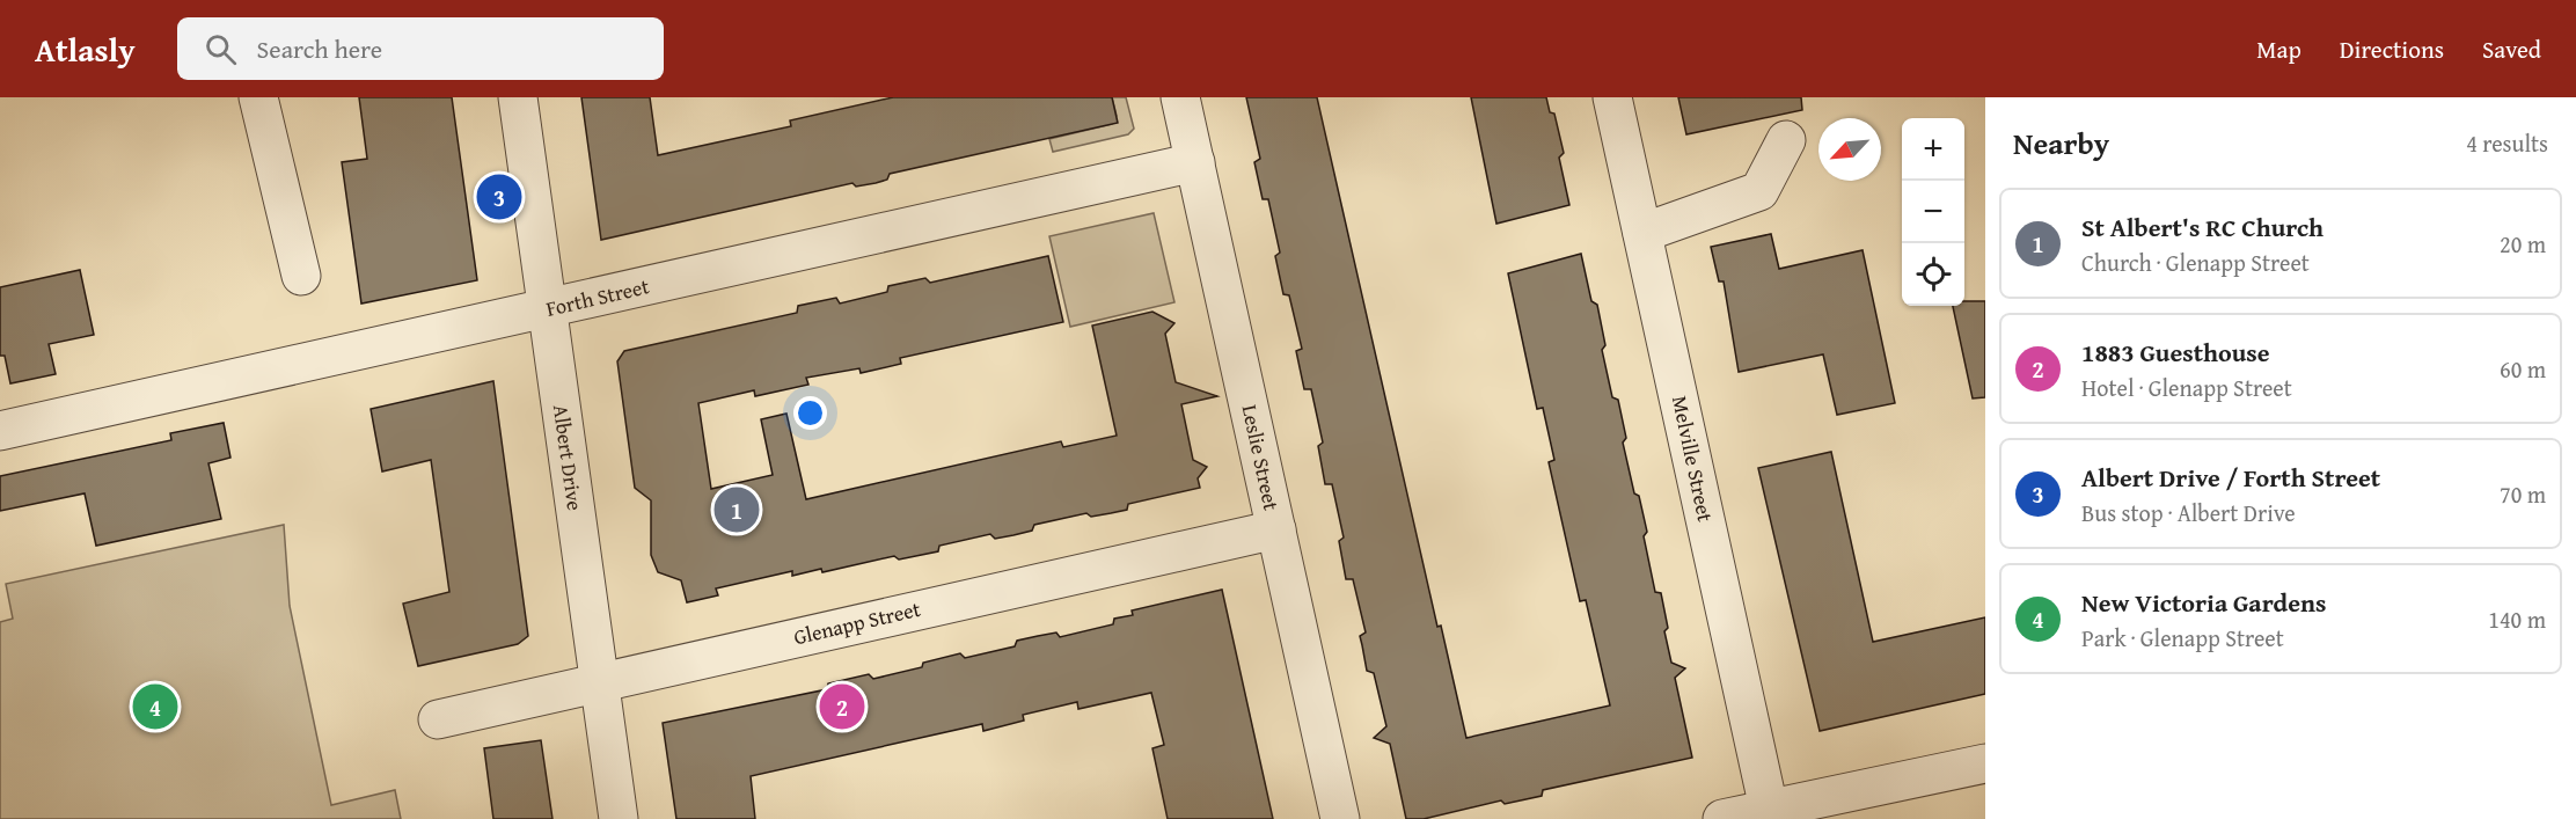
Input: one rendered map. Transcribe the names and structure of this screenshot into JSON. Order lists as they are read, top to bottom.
{
  "streets": {
    "street": [
      "Forth Street",
      "Albert Drive",
      "Leslie Street",
      "Melville Street",
      "Glenapp Street"
    ]
  },
  "crossings": [
    ["Forth Street", "Albert Drive"],
    ["Forth Street", "Leslie Street"],
    ["Albert Drive", "Glenapp Street"],
    ["Leslie Street", "Glenapp Street"]
  ],
  "north": "bottom left",
  "page": {
    "header": "Atlasly",
    "search": "Search here",
    "nav": ["Map", "Directions", "Saved"],
    "heading": ["Nearby", "4 results"],
    "map_buttons": ["+", "−"],
    "pins": [
      "3",
      "1",
      "2",
      "4"
    ],
    "list": [
      {
        "mark": "1",
        "name": "St Albert's RC Church",
        "note": "Church · Glenapp Street",
        "value": "20 m"
      },
      {
        "mark": "2",
        "name": "1883 Guesthouse",
        "note": "Hotel · Glenapp Street",
        "value": "60 m"
      },
      {
        "mark": "3",
        "name": "Albert Drive / Forth Street",
        "note": "Bus stop · Albert Drive",
        "value": "70 m"
      },
      {
        "mark": "4",
        "name": "New Victoria Gardens",
        "note": "Park · Glenapp Street",
        "value": "140 m"
      }
    ]
  }
}
